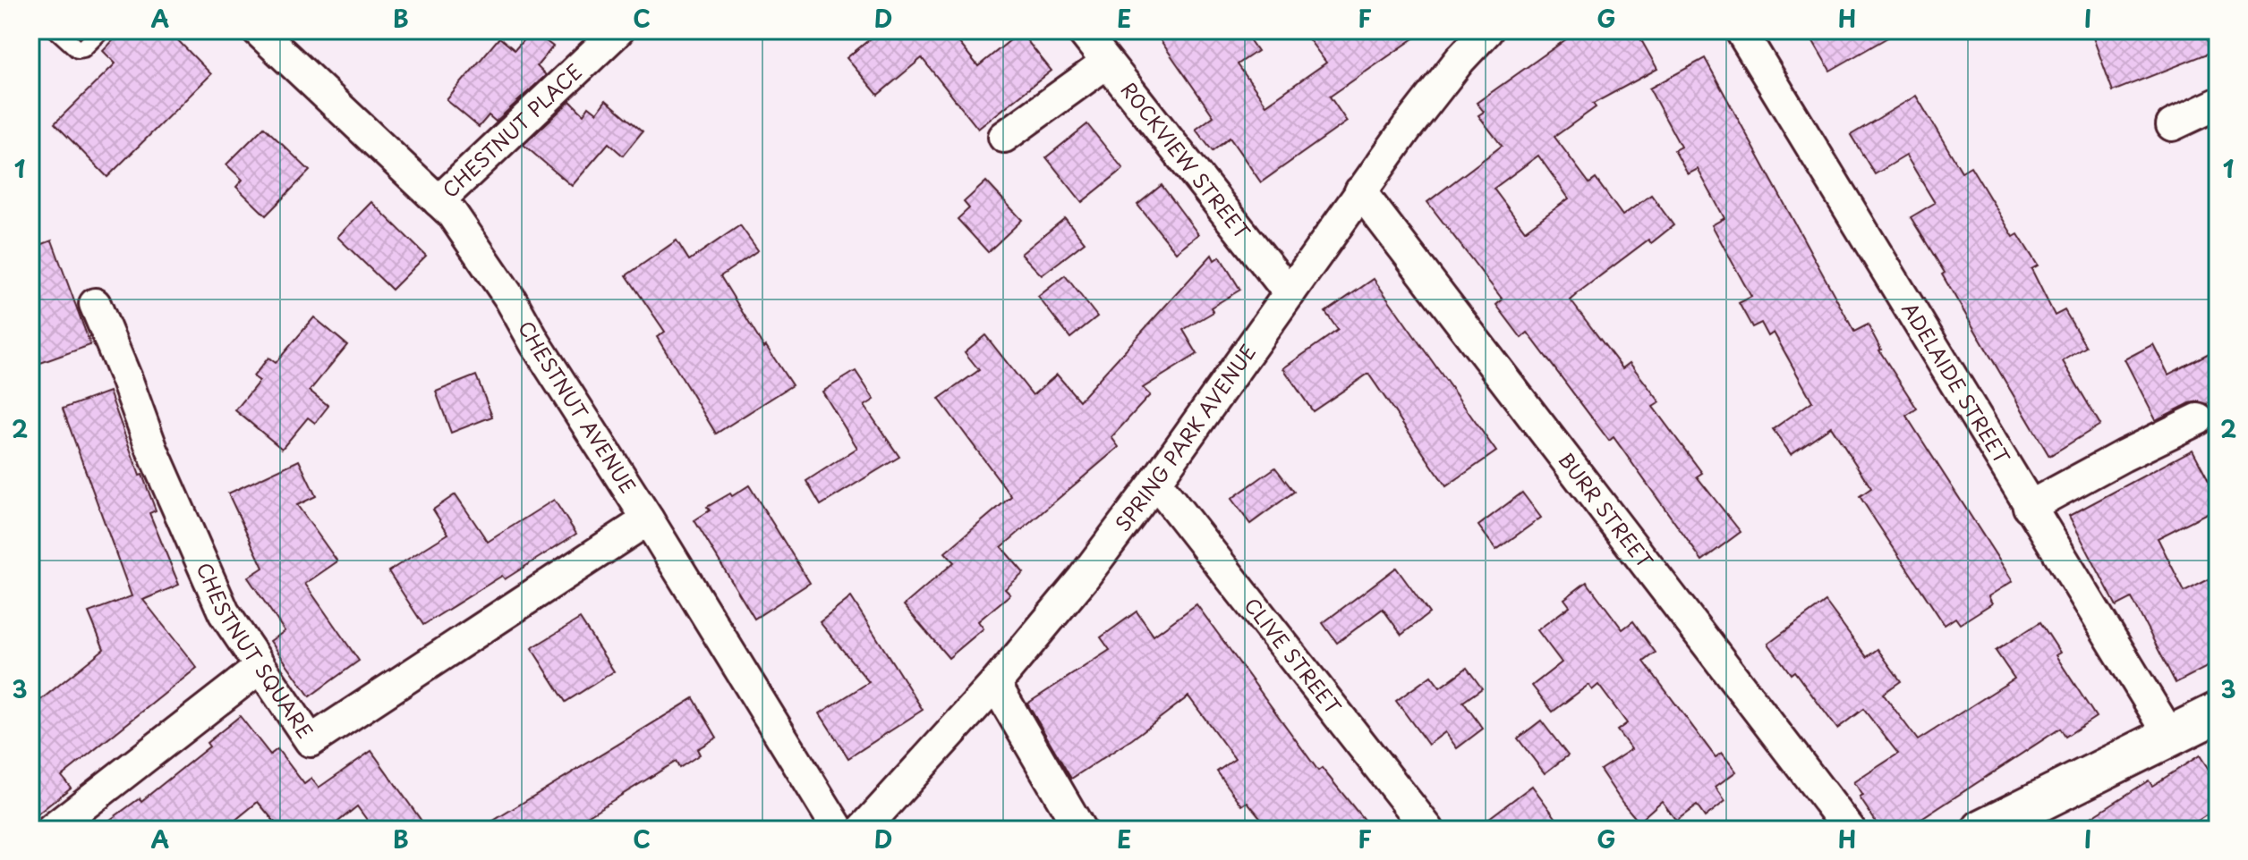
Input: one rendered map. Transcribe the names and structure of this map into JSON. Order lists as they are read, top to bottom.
{
  "streets": {
    "street": [
      "CHESTNUT PLACE",
      "ROCKVIEW STREET",
      "ADELAIDE STREET",
      "CHESTNUT AVENUE",
      "SPRING PARK AVENUE",
      "BURR STREET",
      "CHESTNUT SQUARE",
      "CLIVE STREET"
    ]
  },
  "crossings": [
    ["CHESTNUT PLACE", "CHESTNUT AVENUE"],
    ["ROCKVIEW STREET", "SPRING PARK AVENUE"],
    ["CHESTNUT AVENUE", "CHESTNUT SQUARE"],
    ["SPRING PARK AVENUE", "BURR STREET"],
    ["SPRING PARK AVENUE", "CLIVE STREET"]
  ],
  "grid": {
    "columns": [
      "A",
      "B",
      "C",
      "D",
      "E",
      "F",
      "G",
      "H",
      "I"
    ],
    "rows": ["1", "2", "3"]
  }
}
